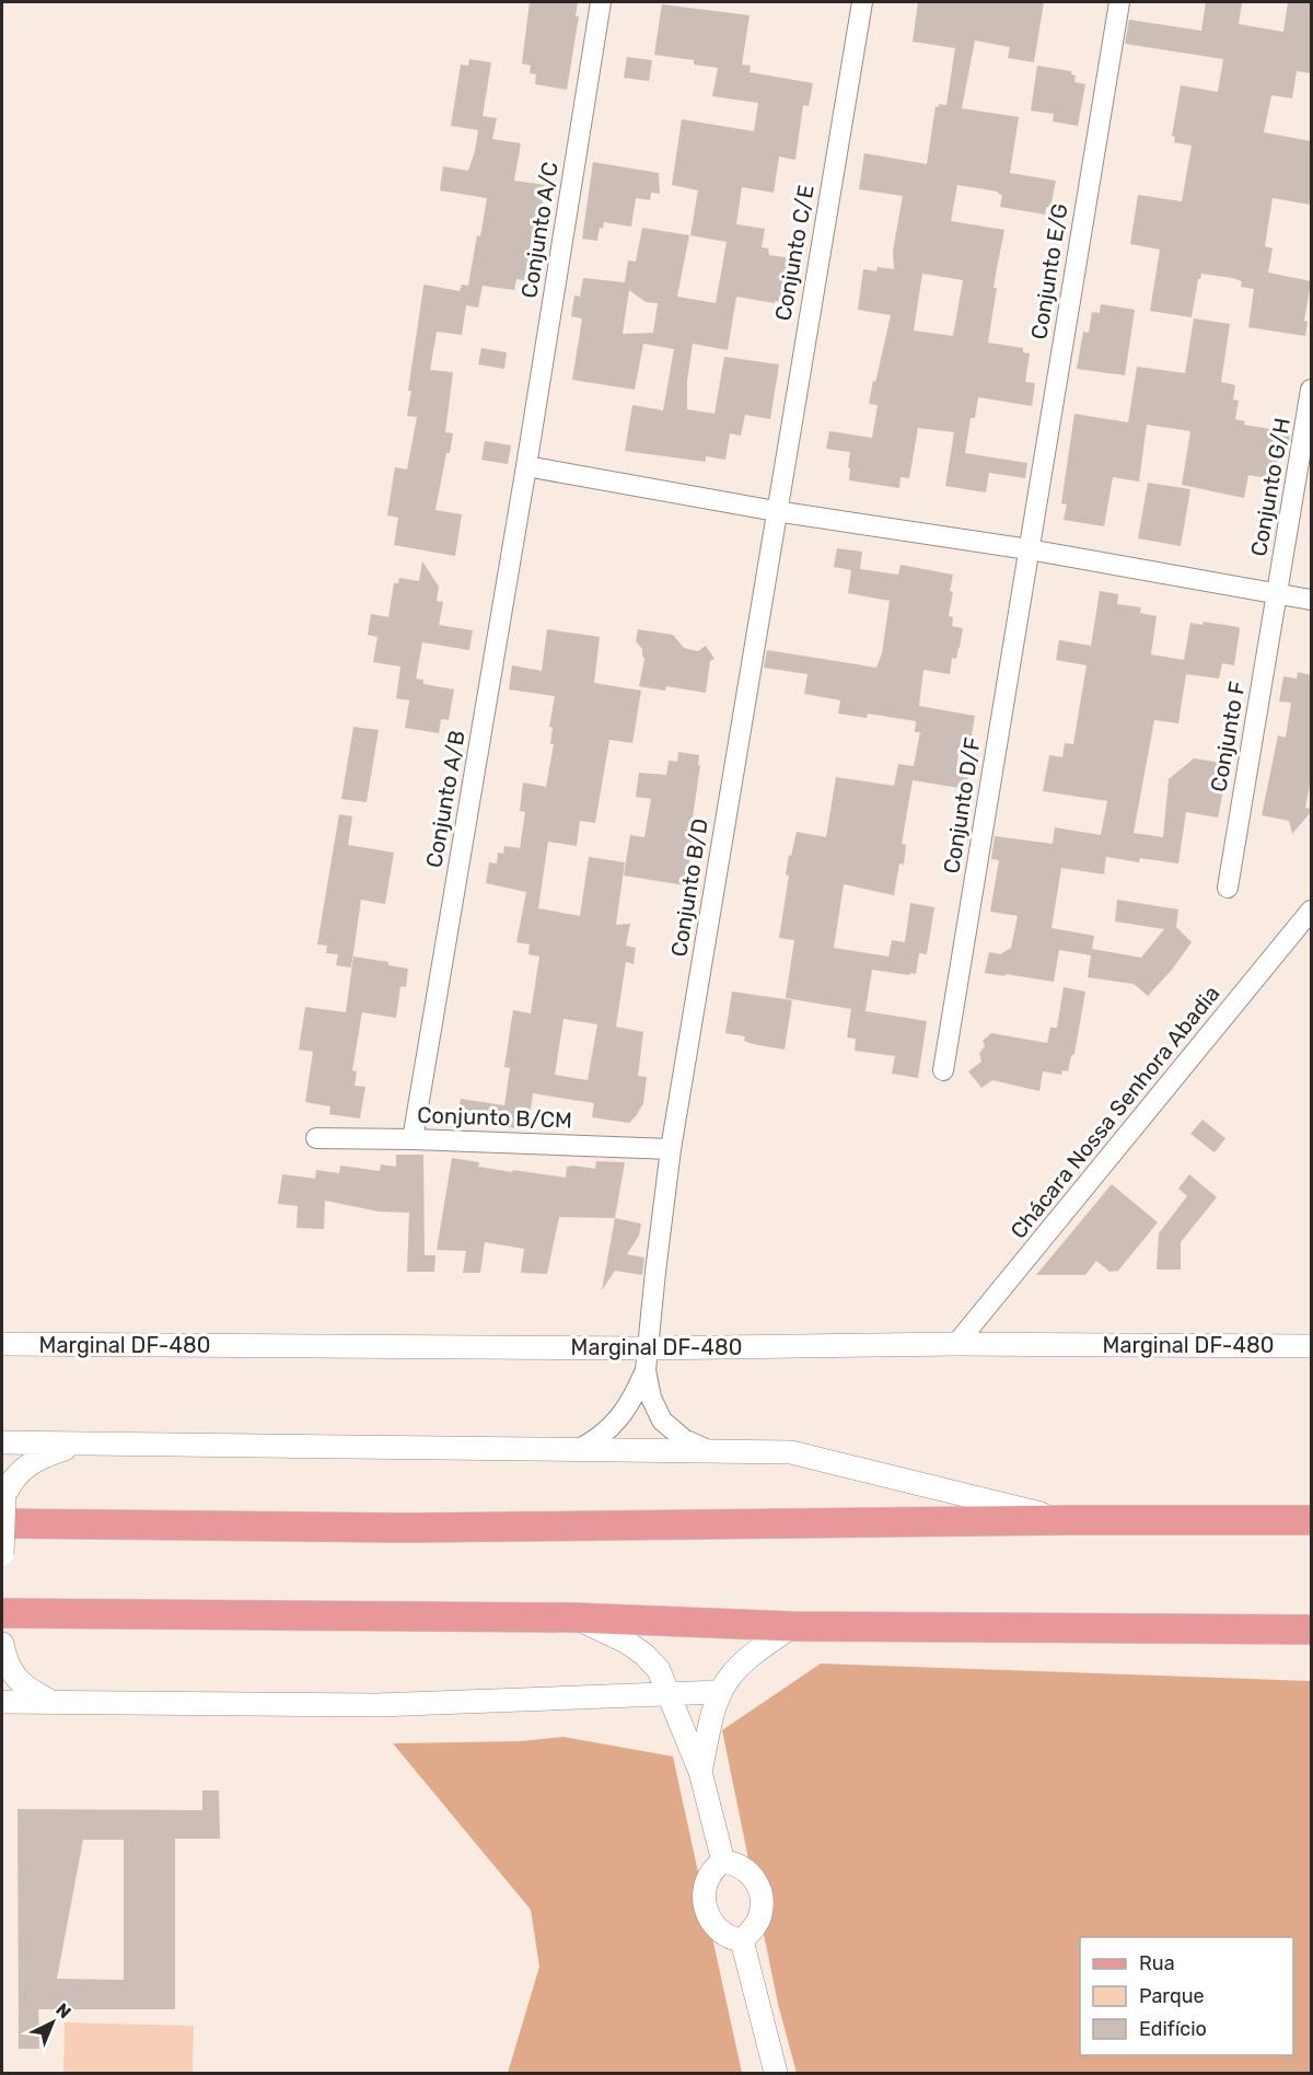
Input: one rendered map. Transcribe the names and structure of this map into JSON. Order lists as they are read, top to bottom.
{
  "streets": {
    "street": [
      "Conjunto A/C",
      "Conjunto C/E",
      "Conjunto E/G",
      "Conjunto G/H",
      "Conjunto F",
      "Conjunto A/B",
      "Conjunto D/F",
      "Conjunto B/D",
      "Chácara Nossa Senhora Abadia",
      "Conjunto B/CM",
      "Marginal DF-480"
    ]
  },
  "crossings": [
    ["Conjunto A/C", "Conjunto A/B"],
    ["Conjunto C/E", "Conjunto B/D"],
    ["Conjunto E/G", "Conjunto D/F"],
    ["Conjunto G/H", "Conjunto F"],
    ["Conjunto A/B", "Conjunto B/CM"],
    ["Conjunto B/D", "Conjunto B/CM"],
    ["Conjunto B/D", "Marginal DF-480"],
    ["Chácara Nossa Senhora Abadia", "Marginal DF-480"]
  ],
  "legend": ["Rua", "Parque", "Edifício"],
  "north": "top right"
}
